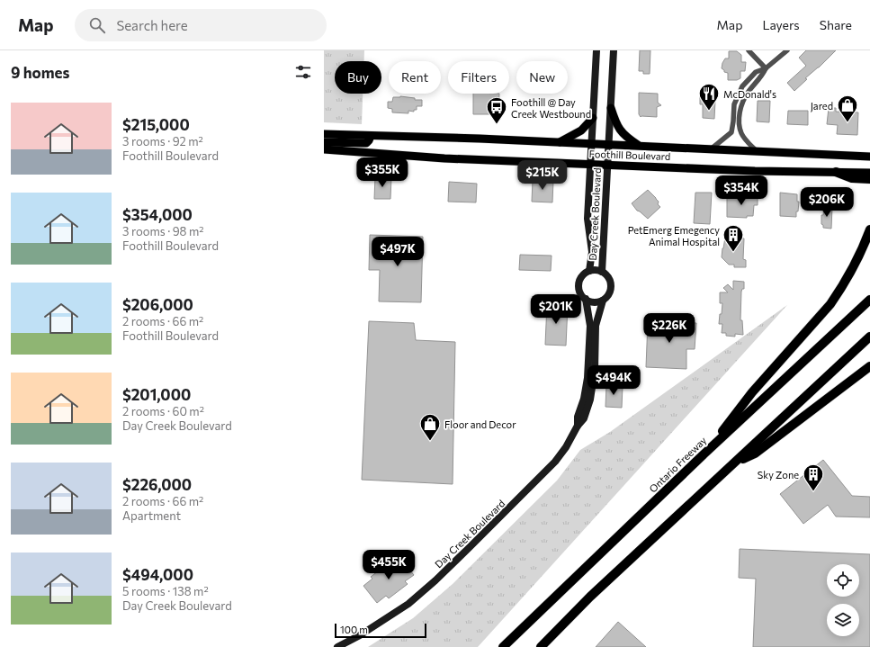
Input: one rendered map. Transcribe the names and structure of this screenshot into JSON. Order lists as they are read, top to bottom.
{
  "streets": {
    "highway": ["Ontario Freeway"],
    "main road": ["Foothill Boulevard"],
    "street": ["Day Creek Boulevard"]
  },
  "crossings": [
    ["Foothill Boulevard", "Day Creek Boulevard"]
  ],
  "places": {
    "restaurant": ["McDonald's"],
    "shop": ["Jared", "Floor and Decor"],
    "bus stop": ["Foothill @ Day Creek Westbound"],
    "building": ["PetEmerg Emegency Animal Hospital", "Sky Zone"]
  },
  "scale_bar": "100 m",
  "page": {
    "header": "Map",
    "search": "Search here",
    "nav": ["Map", "Layers", "Share"],
    "heading": "9 homes",
    "chip": [
      "Buy",
      "Rent",
      "Filters",
      "New"
    ],
    "list": [
      {
        "name": "$215,000",
        "note": "3 rooms · 92 m² · Foothill Boulevard"
      },
      {
        "name": "$354,000",
        "note": "3 rooms · 98 m² · Foothill Boulevard"
      },
      {
        "name": "$206,000",
        "note": "2 rooms · 66 m² · Foothill Boulevard"
      },
      {
        "name": "$201,000",
        "note": "2 rooms · 60 m² · Day Creek Boulevard"
      },
      {
        "name": "$226,000",
        "note": "2 rooms · 66 m² · Apartment"
      },
      {
        "name": "$494,000",
        "note": "5 rooms · 138 m² · Day Creek Boulevard"
      }
    ],
    "price": [
      "$355K",
      "$215K",
      "$354K",
      "$206K",
      "$497K",
      "$201K",
      "$226K",
      "$494K",
      "$455K"
    ],
    "scale": "100 m"
  }
}
